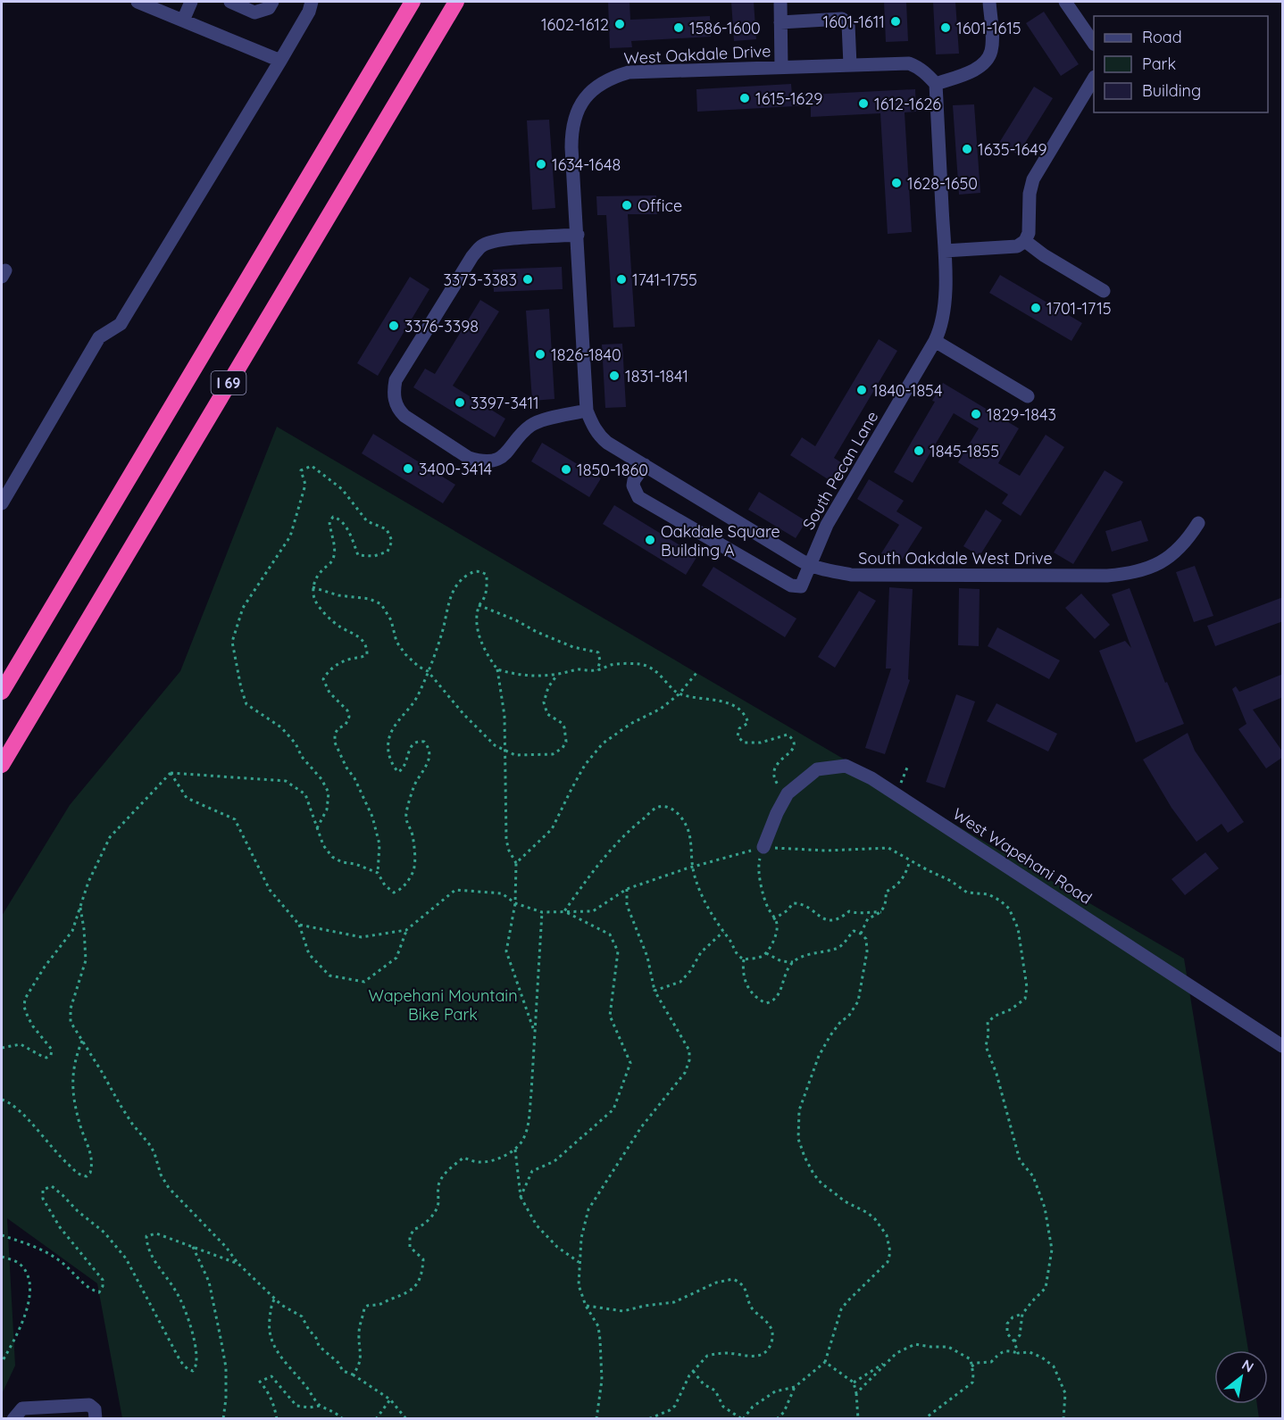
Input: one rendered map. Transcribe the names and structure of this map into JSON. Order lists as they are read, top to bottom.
{
  "streets": {
    "highway": ["I 69"],
    "street": [
      "West Oakdale Drive",
      "South Pecan Lane",
      "South Oakdale West Drive",
      "West Wapehani Road"
    ]
  },
  "crossings": [
    ["West Oakdale Drive", "South Oakdale West Drive"],
    ["South Pecan Lane", "South Oakdale West Drive"]
  ],
  "parks": ["Wapehani Mountain Bike Park"],
  "places": [
    "1601-1611",
    "1602-1612",
    "1586-1600",
    "1601-1615",
    "1615-1629",
    "1612-1626",
    "1635-1649",
    "1634-1648",
    "1628-1650",
    "Office",
    "3373-3383",
    "1741-1755",
    "1701-1715",
    "3376-3398",
    "1826-1840",
    "1831-1841",
    "1840-1854",
    "3397-3411",
    "1829-1843",
    "1845-1855",
    "3400-3414",
    "1850-1860",
    "Oakdale Square Building A"
  ],
  "legend": ["Road", "Park", "Building"],
  "north": "top right"
}
